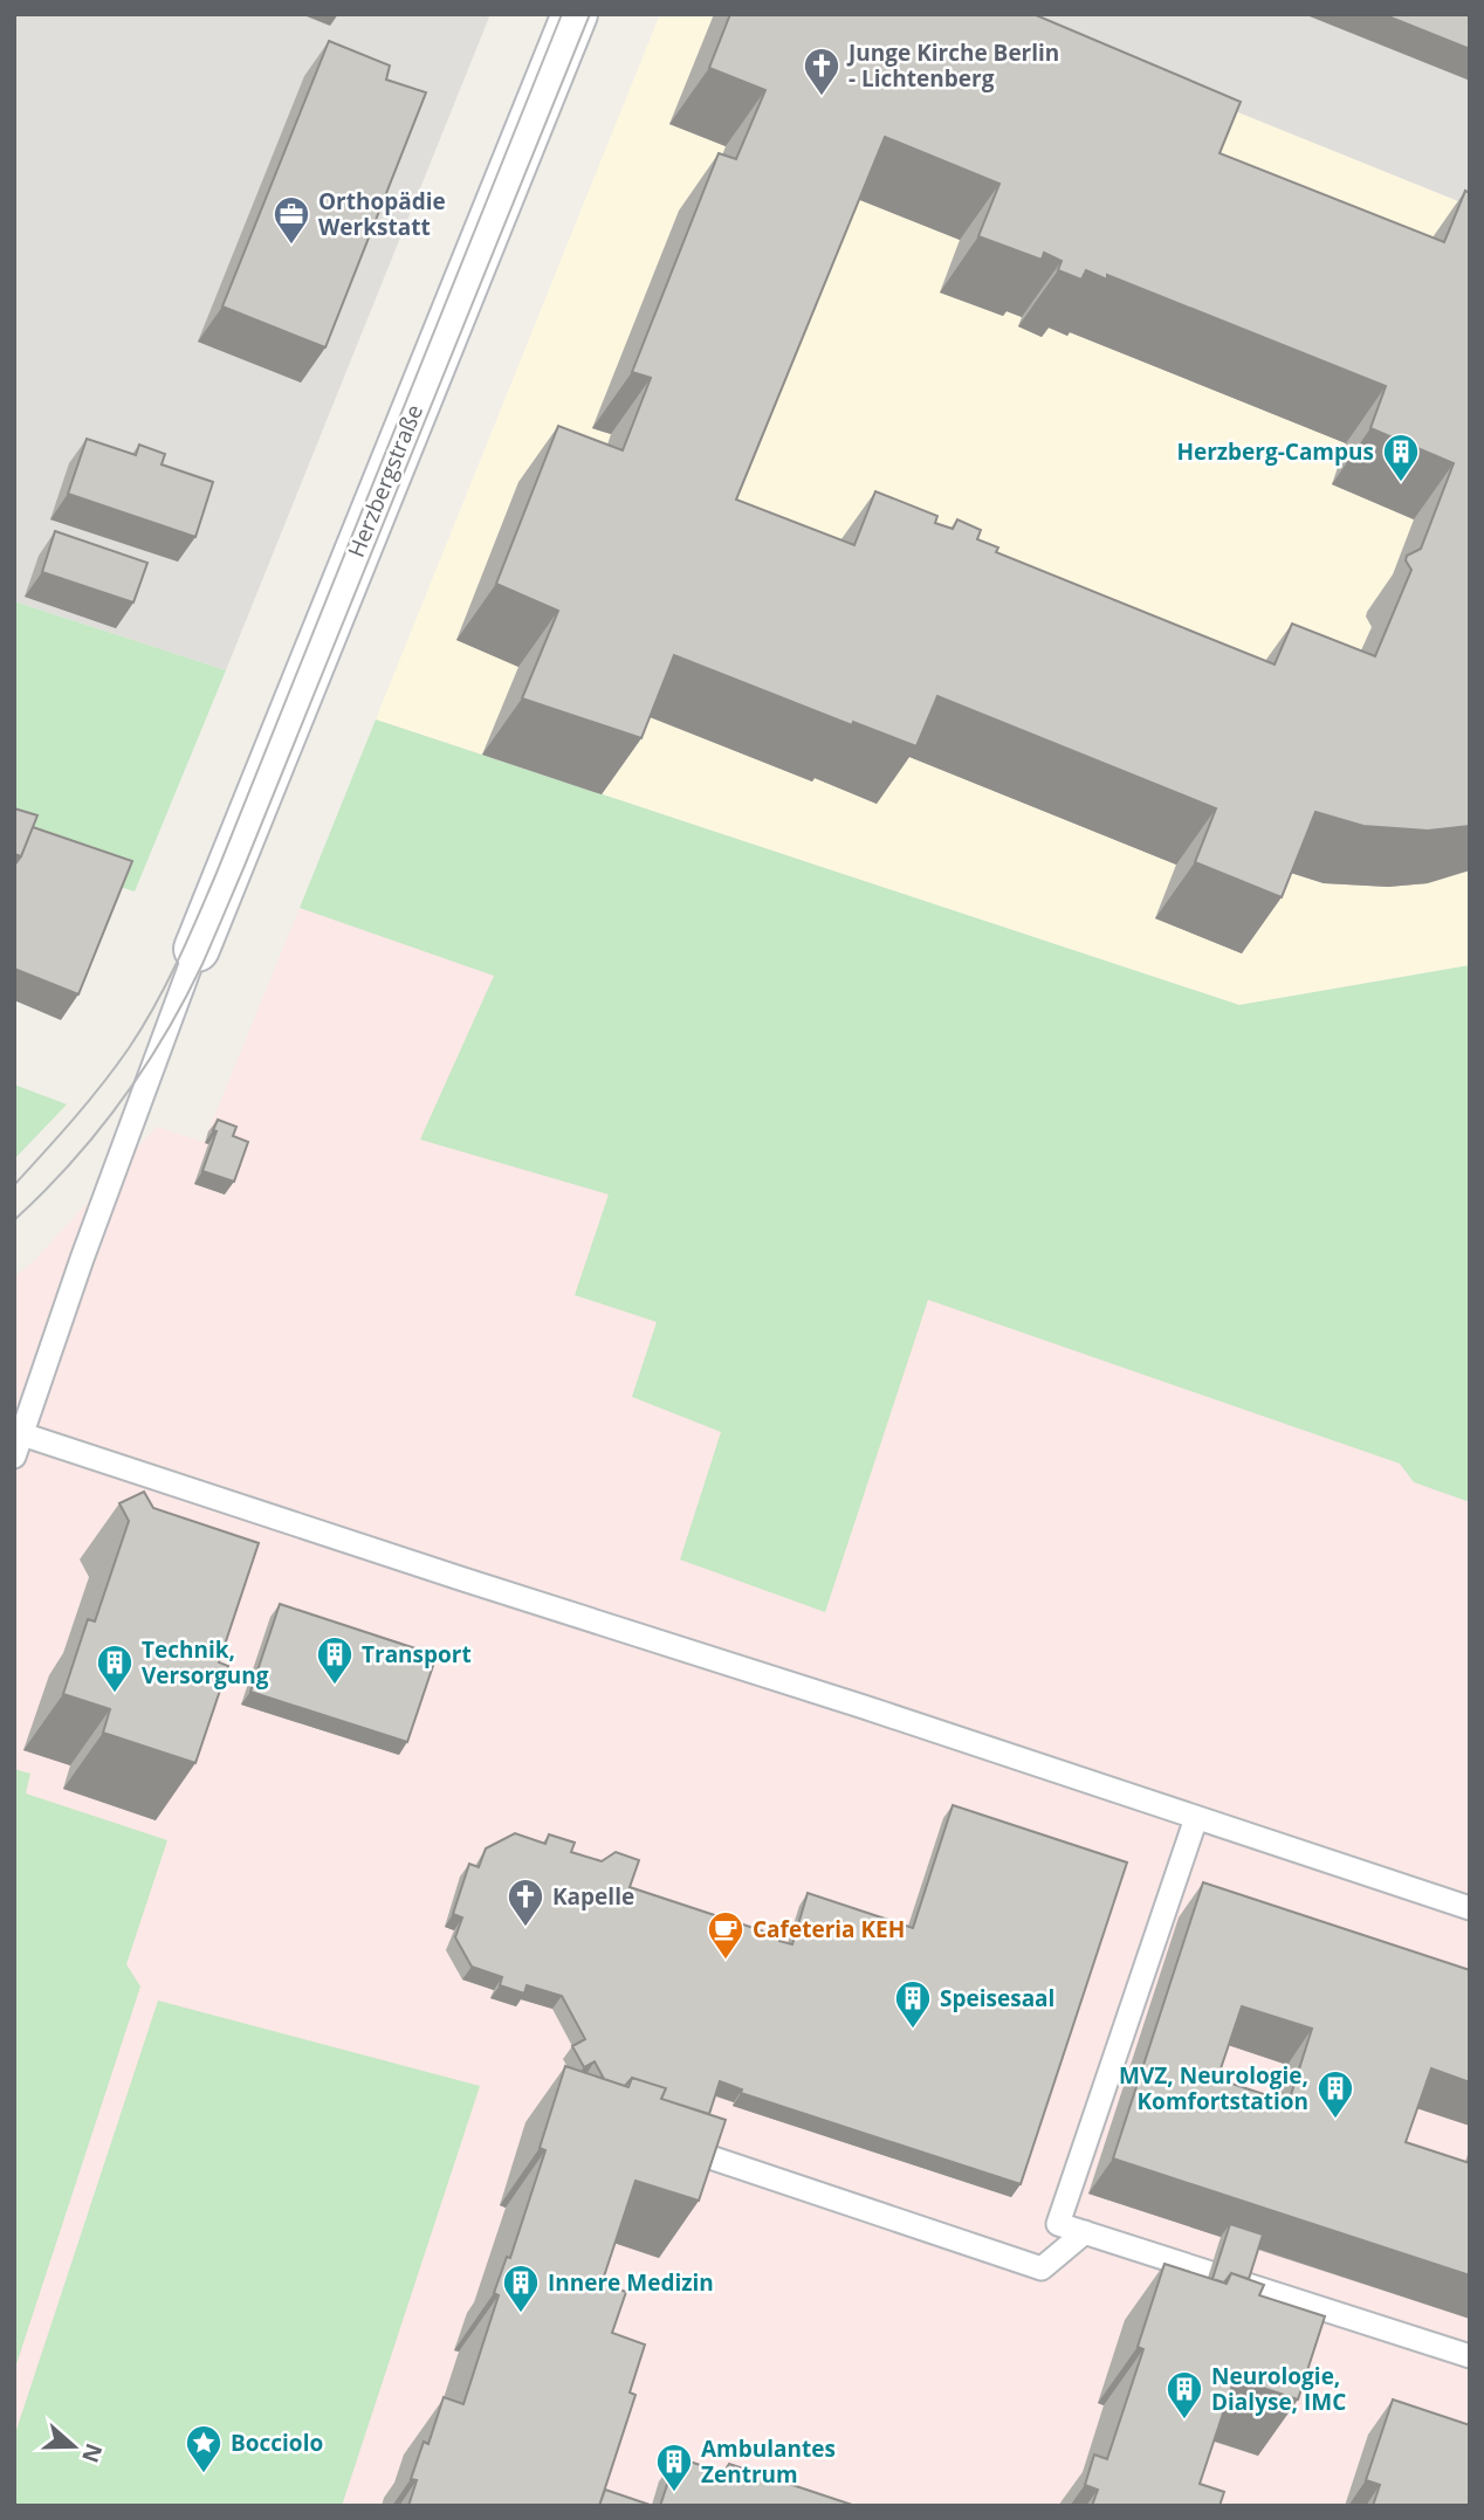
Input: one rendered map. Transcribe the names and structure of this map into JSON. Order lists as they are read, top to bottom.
{
  "streets": {
    "street": ["Herzbergstraße"]
  },
  "places": {
    "church": ["Junge Kirche Berlin - Lichtenberg", "Kapelle"],
    "office": ["Orthopädie Werkstatt"],
    "building": [
      "Herzberg-Campus",
      "Transport",
      "Technik, Versorgung",
      "Speisesaal",
      "MVZ, Neurologie, Komfortstation",
      "Innere Medizin",
      "Neurologie, Dialyse, IMC",
      "Ambulantes Zentrum"
    ],
    "cafe": ["Cafeteria KEH"],
    "place": ["Bocciolo"]
  },
  "north": "right"
}
